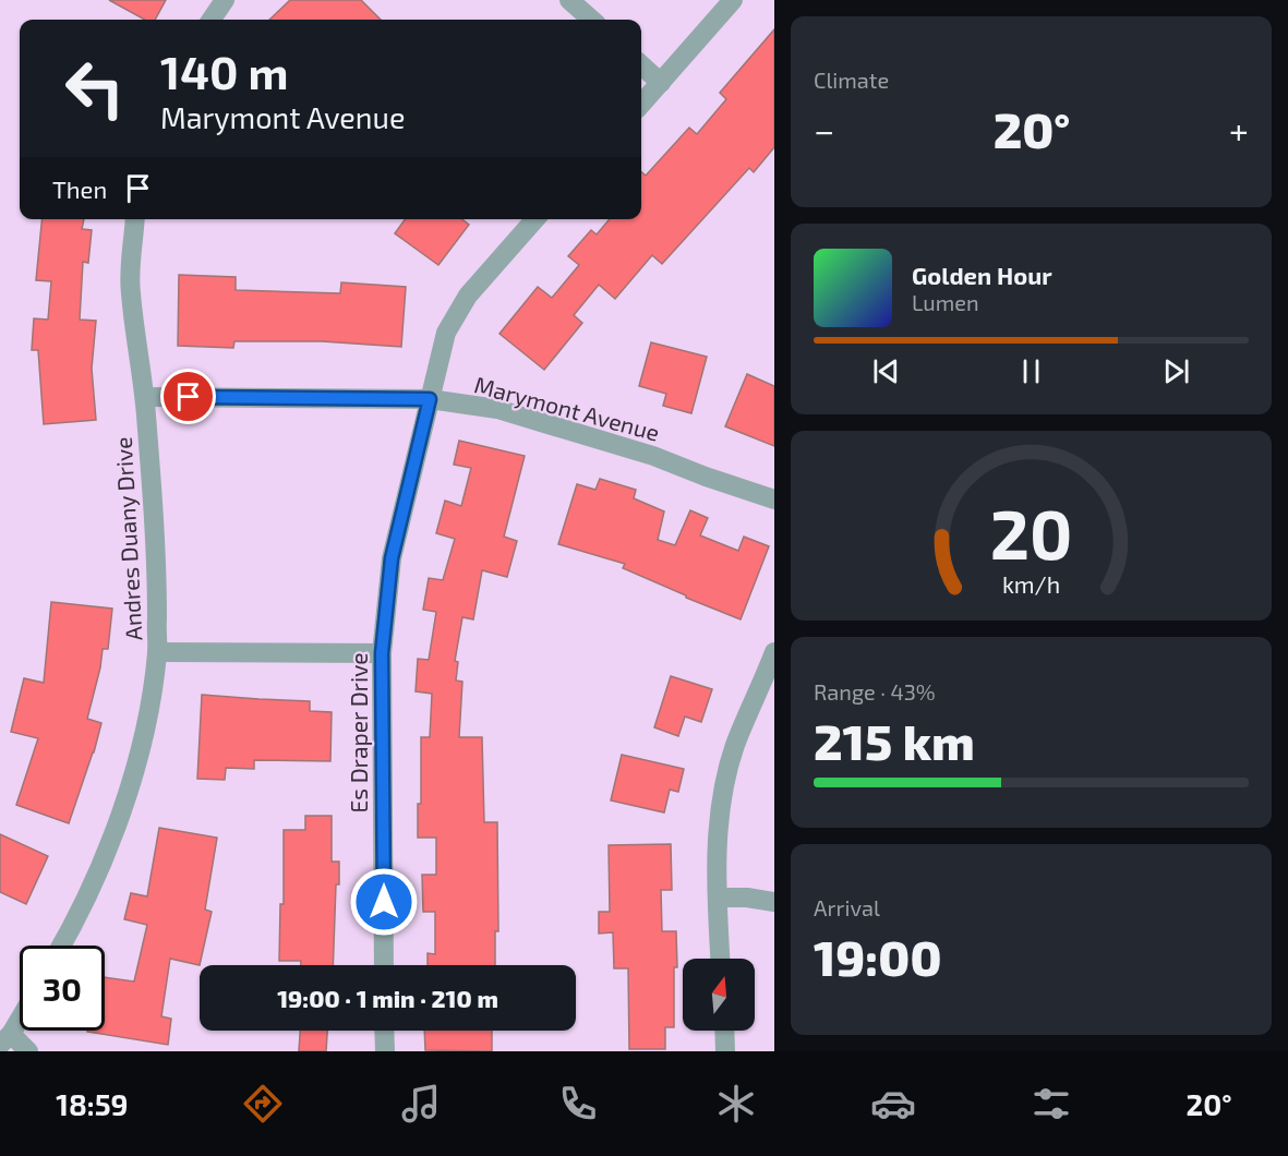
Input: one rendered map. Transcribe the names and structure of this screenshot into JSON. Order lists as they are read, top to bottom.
{
  "streets": {
    "street": ["Marymont Avenue", "Andres Duany Drive", "Es Draper Drive"]
  },
  "crossings": [
    ["Marymont Avenue", "Andres Duany Drive"],
    ["Marymont Avenue", "Es Draper Drive"]
  ],
  "north": "top",
  "page": {
    "tile": [
      "Climate",
      ["Range · 43%", "215 km"],
      ["Arrival", "19:00"]
    ],
    "turn": ["140 m", "Marymont Avenue"],
    "heat": ["−", "20°", "+"],
    "then": "Then",
    "song": ["Golden Hour", "Lumen"],
    "limit": "30",
    "trip": "19:00 · 1 min · 210 m",
    "tabs": ["18:59", "20°"],
    "gauge": ["20", "km/h"]
  }
}
